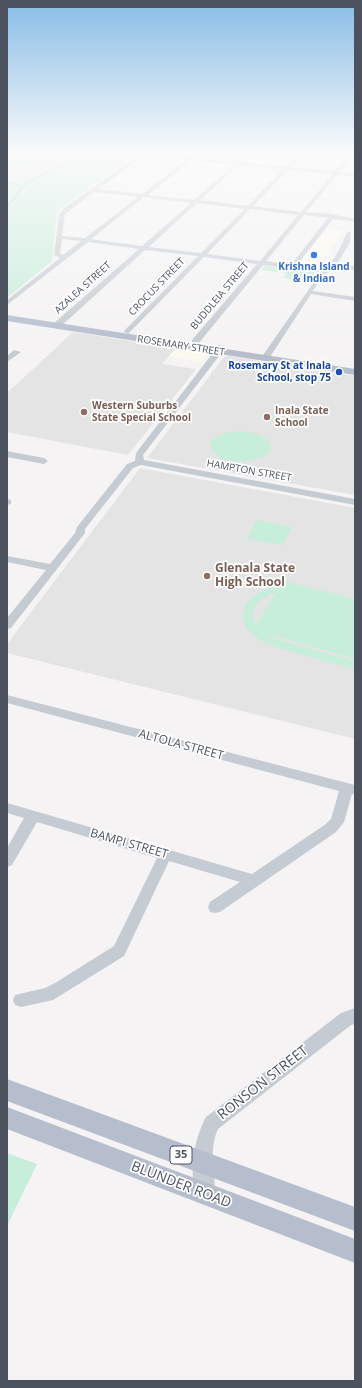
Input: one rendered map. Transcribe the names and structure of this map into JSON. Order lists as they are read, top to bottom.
{
  "streets": {
    "main road": ["ROSEMARY STREET", "35", "BLUNDER ROAD"],
    "street": [
      "CROCUS STREET",
      "AZALEA STREET",
      "BUDDLEIA STREET",
      "HAMPTON STREET",
      "ALTOLA STREET",
      "BAMPI STREET",
      "RONSON STREET"
    ]
  },
  "crossings": [
    ["CROCUS STREET", "ROSEMARY STREET"],
    ["AZALEA STREET", "ROSEMARY STREET"],
    ["BUDDLEIA STREET", "ROSEMARY STREET"],
    ["RONSON STREET", "35"],
    ["RONSON STREET", "BLUNDER ROAD"]
  ],
  "places": [
    "Krishna Island & Indian",
    "Rosemary St at Inala School, stop 75",
    "Western Suburbs State Special School",
    "Inala State School",
    "Glenala State High School"
  ]
}
